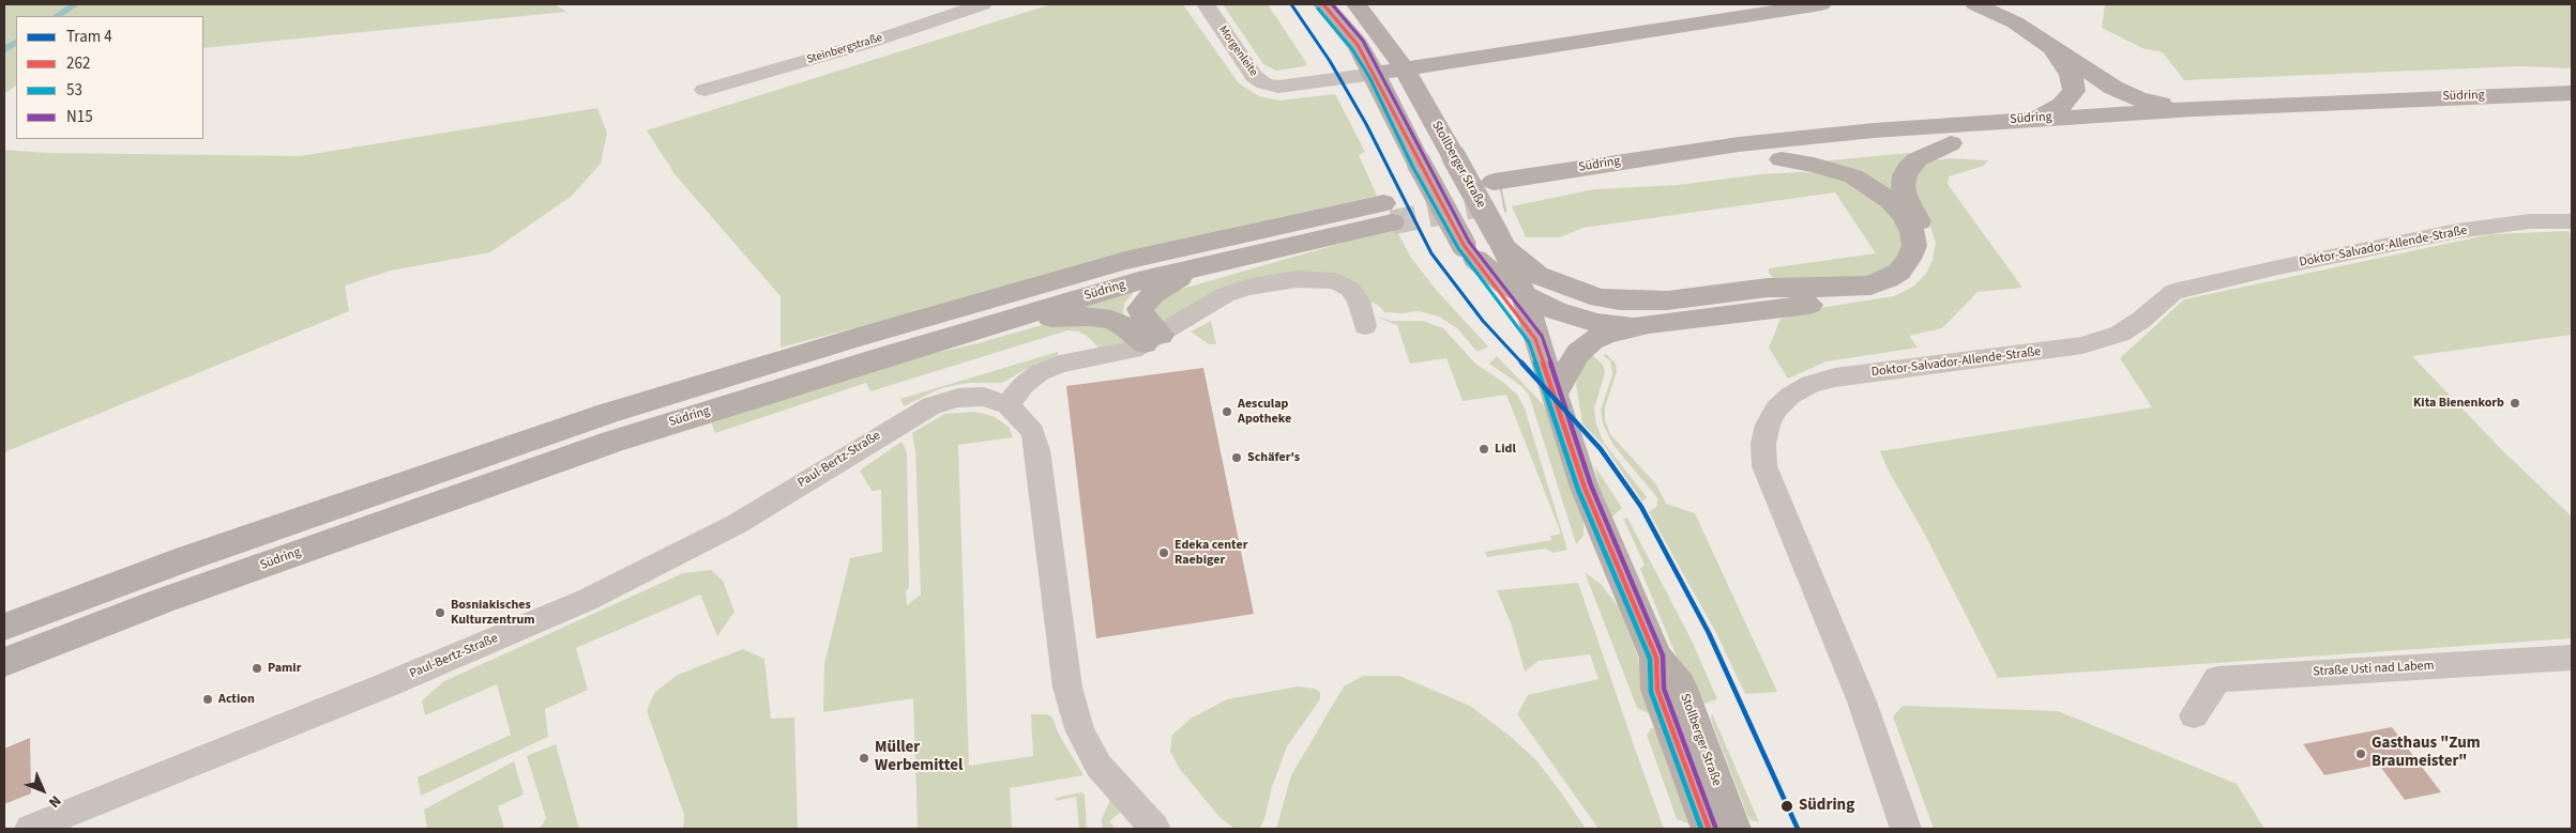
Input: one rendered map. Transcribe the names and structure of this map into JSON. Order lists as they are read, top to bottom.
{
  "streets": {
    "main road": ["Südring", "Stollberger Straße"],
    "street": [
      "Steinbergstraße",
      "Morgenleite",
      "Doktor-Salvador-Allende-Straße",
      "Paul-Bertz-Straße",
      "Straße Usti nad Labem"
    ]
  },
  "places": [
    "Kita Bienenkorb",
    "Aesculap Apotheke",
    "Lidl",
    "Schäfer's",
    "Edeka center Raebiger",
    "Bosniakisches Kulturzentrum",
    "Pamir",
    "Action",
    "Gasthaus \"Zum Braumeister\"",
    "Müller Werbemittel",
    "Südring"
  ],
  "lines": [
    "tram line 4",
    "transit line 262",
    "transit line N15",
    "transit line 53"
  ],
  "legend": [
    "Tram 4",
    "262",
    "53",
    "N15"
  ],
  "north": "bottom right"
}
